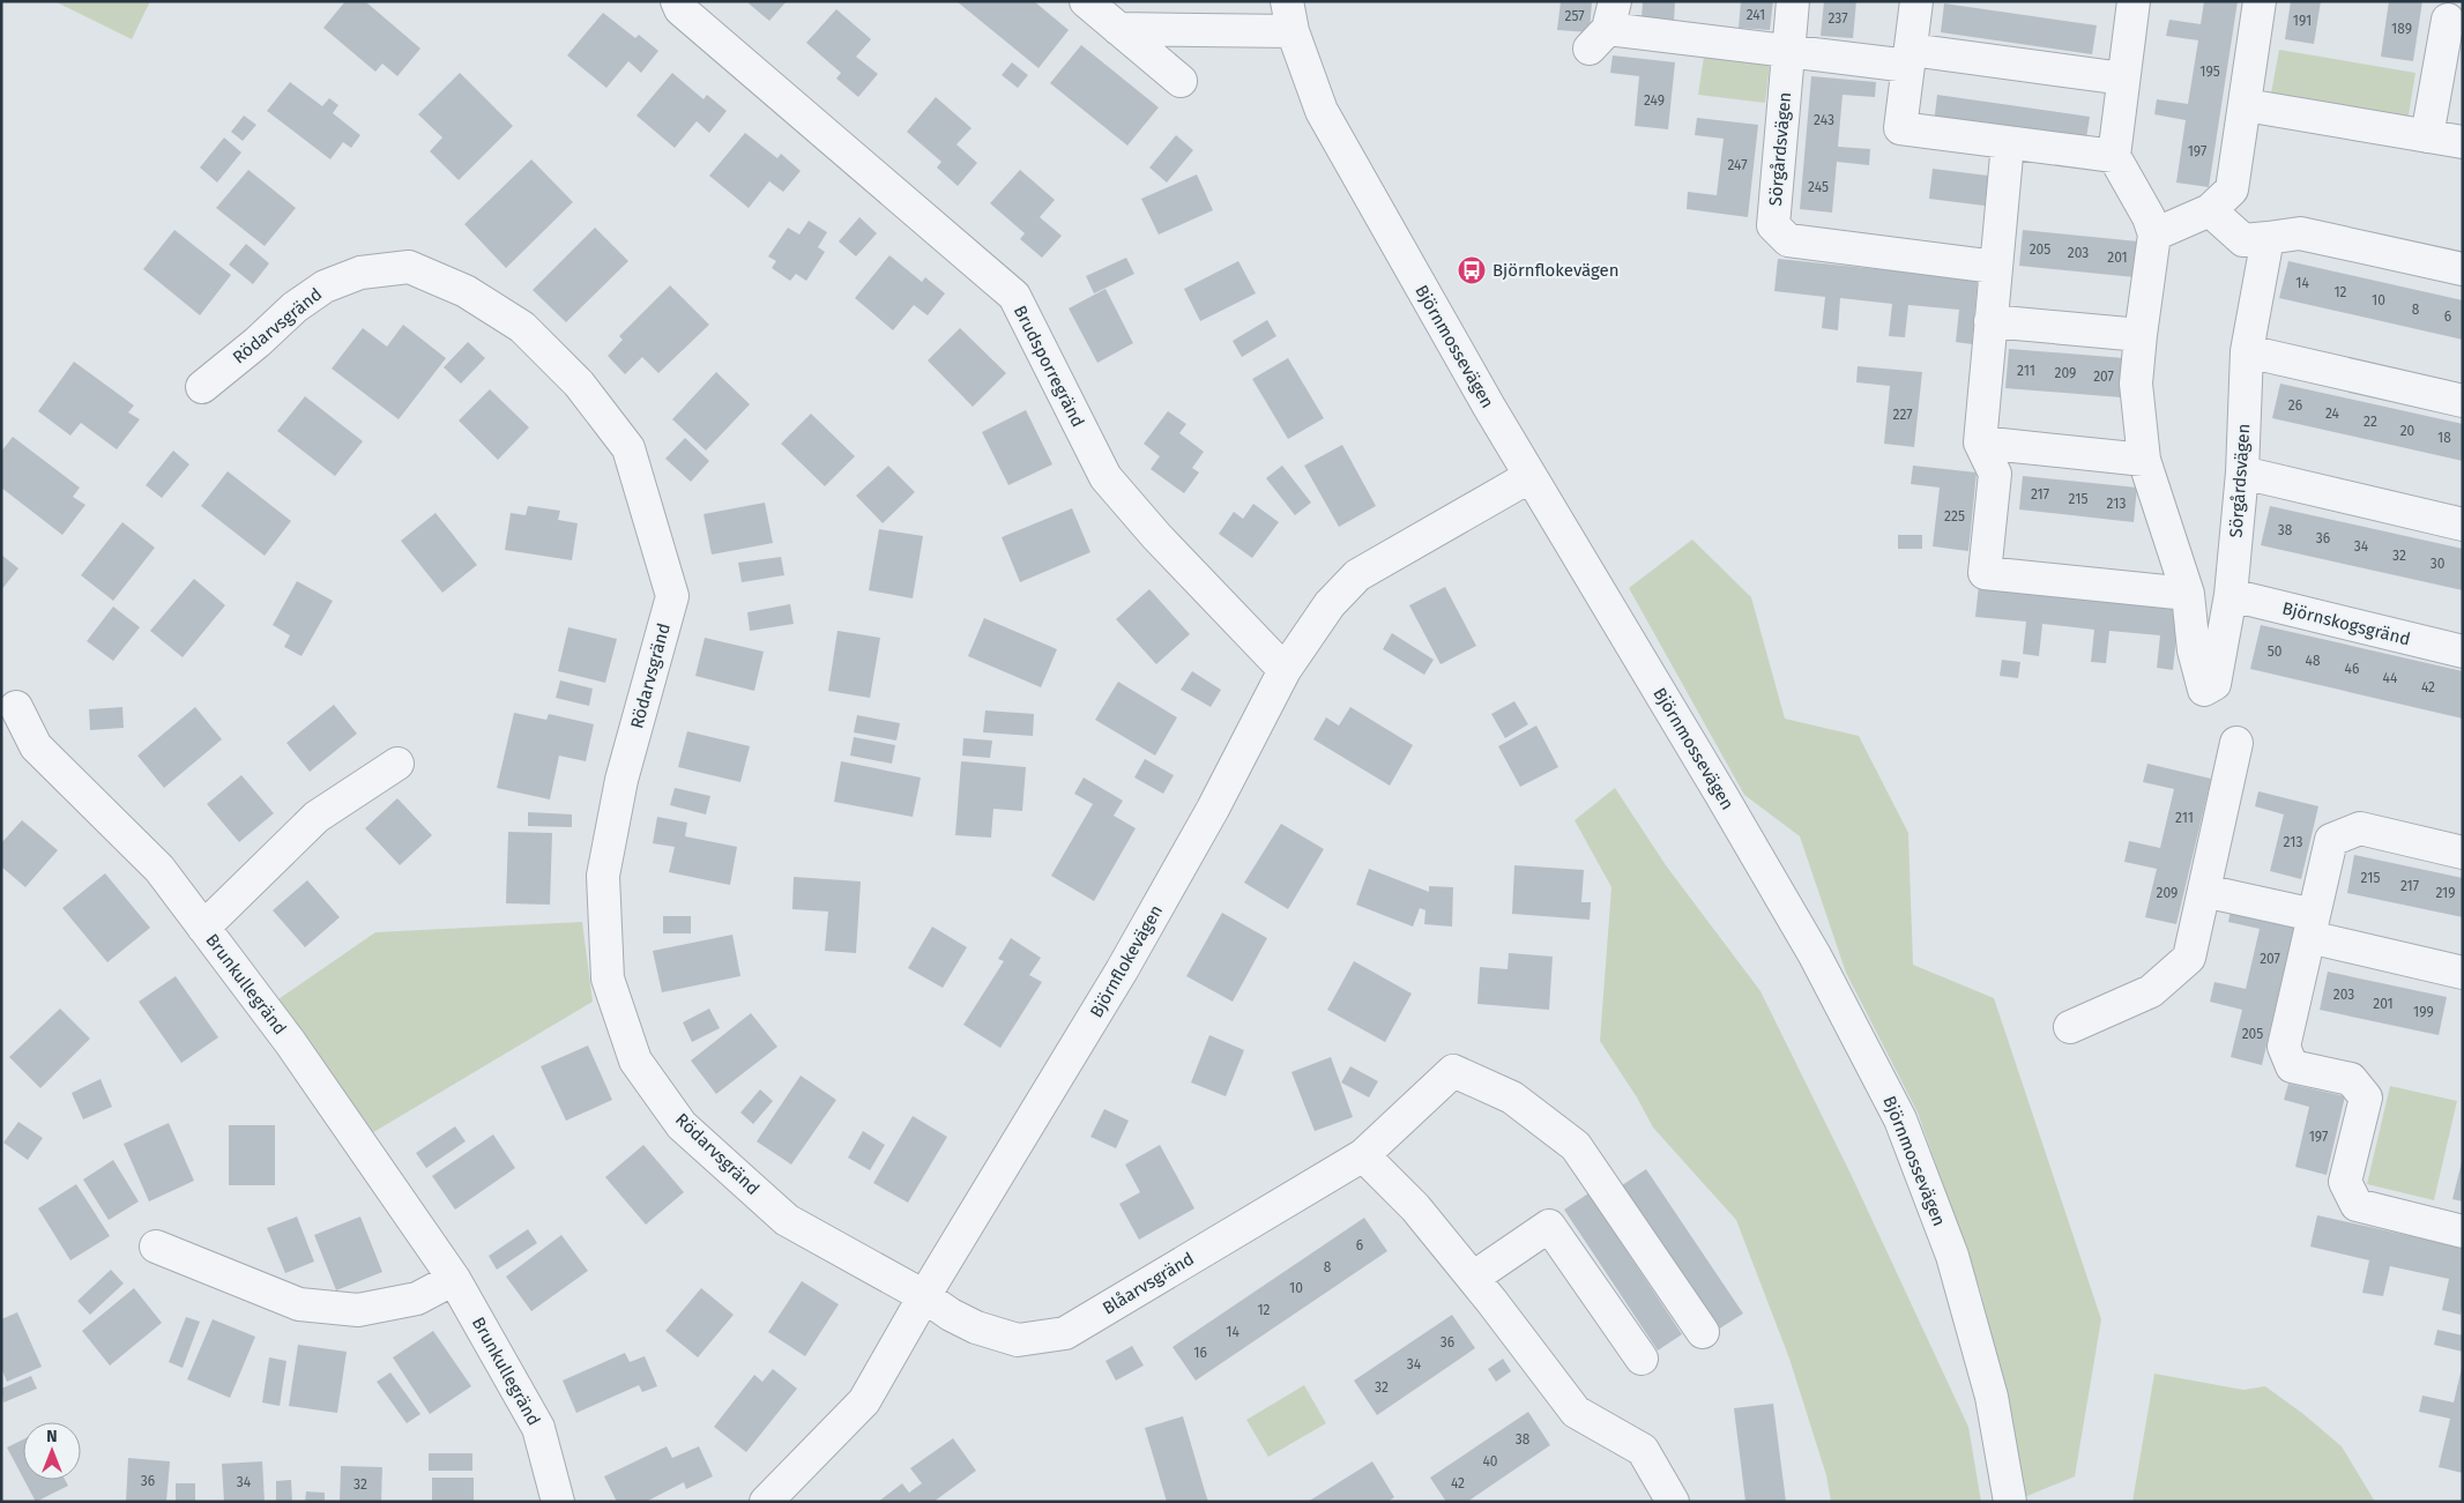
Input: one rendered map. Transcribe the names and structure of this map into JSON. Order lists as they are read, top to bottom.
{
  "streets": {
    "street": [
      "Sörgårdsvägen",
      "Rödarvsgränd",
      "Björnmossevägen",
      "Brudsporregränd",
      "Björnskogsgränd",
      "Björnflokevägen",
      "Brunkullegränd",
      "Blåarvsgränd"
    ]
  },
  "crossings": [
    ["Sörgårdsvägen", "Björnskogsgränd"],
    ["Rödarvsgränd", "Björnflokevägen"],
    ["Rödarvsgränd", "Blåarvsgränd"],
    ["Björnmossevägen", "Björnflokevägen"],
    ["Brudsporregränd", "Björnflokevägen"],
    ["Björnflokevägen", "Blåarvsgränd"]
  ],
  "places": {
    "bus stop": ["Björnflokevägen"]
  },
  "house_numbers": [
    "241",
    "257",
    "237",
    "191",
    "189",
    "195",
    "249",
    "243",
    "197",
    "247",
    "245",
    "205",
    "203",
    "201",
    "14",
    "12",
    "10",
    "8",
    "6",
    "211",
    "209",
    "207",
    "26",
    "24",
    "227",
    "22",
    "20",
    "18",
    "217",
    "215",
    "213",
    "225",
    "38",
    "36",
    "34",
    "32",
    "30",
    "50",
    "48",
    "46",
    "44",
    "42",
    "211",
    "213",
    "215",
    "217",
    "209",
    "219",
    "207",
    "203",
    "201",
    "199",
    "205",
    "197",
    "6",
    "8",
    "10",
    "12",
    "14",
    "36",
    "16",
    "34",
    "32",
    "38",
    "40",
    "36",
    "34",
    "42",
    "32"
  ],
  "north": "top"
}
